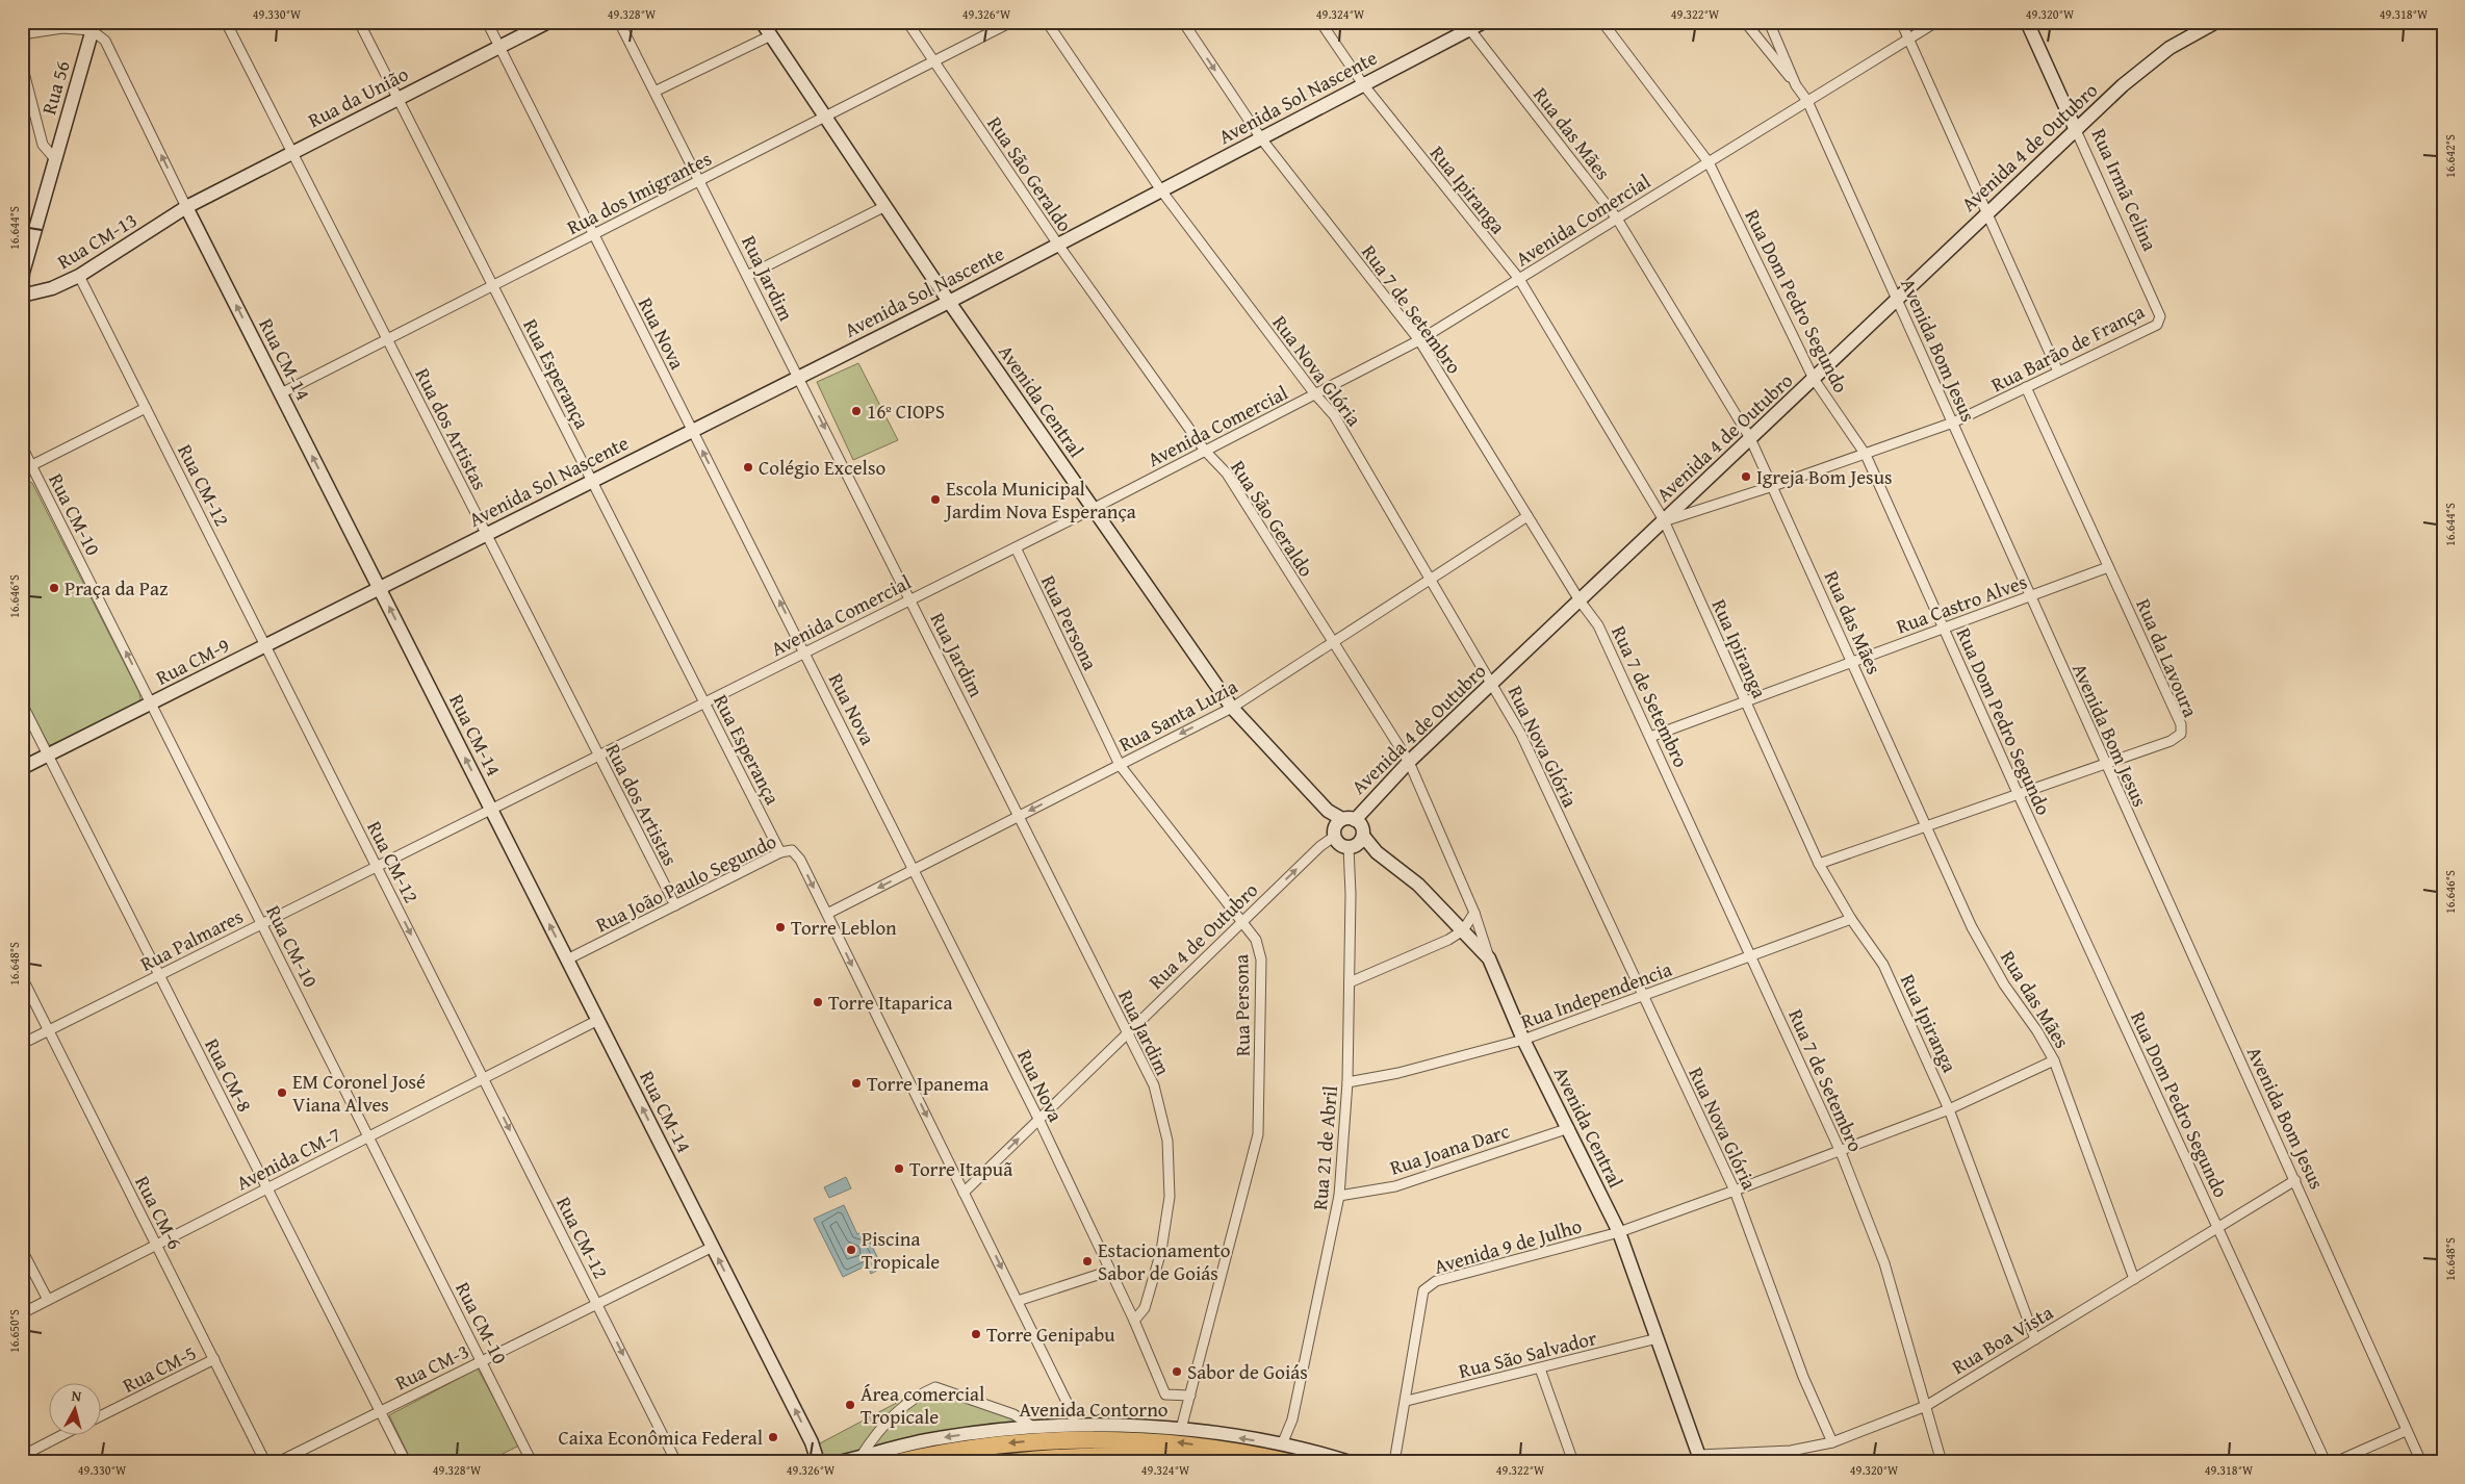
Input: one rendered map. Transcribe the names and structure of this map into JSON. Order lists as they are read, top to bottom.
{
  "streets": {
    "street": [
      "Rua 56",
      "Rua da União",
      "Avenida Sol Nascente",
      "Rua das Mães",
      "Avenida 4 de Outubro",
      "Rua São Geraldo",
      "Rua Ipiranga",
      "Rua Irmã Celina",
      "Rua dos Imigrantes",
      "Avenida Comercial",
      "Rua CM-13",
      "Rua Jardim",
      "Rua Dom Pedro Segundo",
      "Rua 7 de Setembro",
      "Rua Nova",
      "Rua Barão de França",
      "Avenida Bom Jesus",
      "Rua CM-14",
      "Rua Nova Glória",
      "Rua Esperança",
      "Avenida Central",
      "Rua dos Artistas",
      "Rua CM-12",
      "Rua CM-10",
      "Rua Castro Alves",
      "Rua Persona",
      "Rua da Lavoura",
      "Rua CM-9",
      "Rua Santa Luzia",
      "Rua João Paulo Segundo",
      "Rua 4 de Outubro",
      "Rua Palmares",
      "Rua Independencia",
      "Rua CM-8",
      "Rua 21 de Abril",
      "Rua Joana Darc",
      "Avenida CM-7",
      "Rua CM-6",
      "Avenida 9 de Julho",
      "Rua Boa Vista",
      "Rua São Salvador",
      "Rua CM-3",
      "Rua CM-5",
      "Avenida Contorno"
    ]
  },
  "crossings": [
    ["Rua 56", "Rua CM-14"],
    ["Rua da União", "Rua CM-13"],
    ["Rua da União", "Rua Nova"],
    ["Rua da União", "Rua CM-14"],
    ["Rua da União", "Rua Esperança"],
    ["Rua da União", "Rua dos Artistas"],
    ["Avenida Sol Nascente", "Rua das Mães"],
    ["Avenida Sol Nascente", "Rua São Geraldo"],
    ["Avenida Sol Nascente", "Rua Ipiranga"],
    ["Avenida Sol Nascente", "Rua Jardim"],
    ["Avenida Sol Nascente", "Rua 7 de Setembro"],
    ["Avenida Sol Nascente", "Rua Nova"],
    ["Avenida Sol Nascente", "Rua CM-14"],
    ["Avenida Sol Nascente", "Rua Nova Glória"],
    ["Avenida Sol Nascente", "Rua Esperança"],
    ["Avenida Sol Nascente", "Avenida Central"],
    ["Avenida Sol Nascente", "Rua dos Artistas"],
    ["Avenida Sol Nascente", "Rua CM-9"],
    ["Rua das Mães", "Avenida 4 de Outubro"],
    ["Rua das Mães", "Avenida Comercial"],
    ["Rua das Mães", "Rua Barão de França"],
    ["Rua das Mães", "Rua Castro Alves"],
    ["Rua das Mães", "Rua da Lavoura"],
    ["Rua das Mães", "Avenida 9 de Julho"],
    ["Rua das Mães", "Rua Boa Vista"],
    ["Avenida 4 de Outubro", "Rua São Geraldo"],
    ["Avenida 4 de Outubro", "Rua Ipiranga"],
    ["Avenida 4 de Outubro", "Rua Irmã Celina"],
    ["Avenida 4 de Outubro", "Rua Dom Pedro Segundo"],
    ["Avenida 4 de Outubro", "Rua 7 de Setembro"],
    ["Avenida 4 de Outubro", "Rua Barão de França"],
    ["Avenida 4 de Outubro", "Avenida Bom Jesus"],
    ["Avenida 4 de Outubro", "Rua Nova Glória"],
    ["Avenida 4 de Outubro", "Avenida Central"],
    ["Avenida 4 de Outubro", "Rua 4 de Outubro"],
    ["Rua São Geraldo", "Rua dos Imigrantes"],
    ["Rua São Geraldo", "Avenida Comercial"],
    ["Rua São Geraldo", "Avenida Central"],
    ["Rua São Geraldo", "Rua Santa Luzia"],
    ["Rua Ipiranga", "Avenida Comercial"],
    ["Rua Ipiranga", "Rua Barão de França"],
    ["Rua Ipiranga", "Rua Castro Alves"],
    ["Rua Ipiranga", "Rua da Lavoura"],
    ["Rua Ipiranga", "Rua Independencia"],
    ["Rua Ipiranga", "Avenida 9 de Julho"],
    ["Rua Ipiranga", "Rua Boa Vista"],
    ["Rua Irmã Celina", "Rua Barão de França"],
    ["Rua dos Imigrantes", "Rua Jardim"],
    ["Rua dos Imigrantes", "Rua Nova"],
    ["Rua dos Imigrantes", "Rua CM-14"],
    ["Rua dos Imigrantes", "Rua Esperança"],
    ["Rua dos Imigrantes", "Avenida Central"],
    ["Rua dos Imigrantes", "Rua dos Artistas"],
    ["Avenida Comercial", "Rua Jardim"],
    ["Avenida Comercial", "Rua Dom Pedro Segundo"],
    ["Avenida Comercial", "Rua 7 de Setembro"],
    ["Avenida Comercial", "Rua Nova"],
    ["Avenida Comercial", "Avenida Bom Jesus"],
    ["Avenida Comercial", "Rua Nova Glória"],
    ["Avenida Comercial", "Rua Esperança"],
    ["Avenida Comercial", "Avenida Central"],
    ["Avenida Comercial", "Rua dos Artistas"],
    ["Avenida Comercial", "Rua Persona"],
    ["Avenida Comercial", "Rua Palmares"],
    ["Rua CM-13", "Rua CM-14"],
    ["Rua CM-13", "Rua CM-12"],
    ["Rua Jardim", "Rua Nova"],
    ["Rua Jardim", "Rua Santa Luzia"],
    ["Rua Jardim", "Rua 4 de Outubro"],
    ["Rua Dom Pedro Segundo", "Rua Barão de França"],
    ["Rua Dom Pedro Segundo", "Rua Castro Alves"],
    ["Rua Dom Pedro Segundo", "Rua da Lavoura"],
    ["Rua Dom Pedro Segundo", "Rua Boa Vista"],
    ["Rua 7 de Setembro", "Rua Castro Alves"],
    ["Rua 7 de Setembro", "Rua Santa Luzia"],
    ["Rua 7 de Setembro", "Rua Independencia"],
    ["Rua 7 de Setembro", "Avenida 9 de Julho"],
    ["Rua 7 de Setembro", "Rua Boa Vista"],
    ["Rua Nova", "Rua Persona"],
    ["Rua Nova", "Rua Santa Luzia"],
    ["Rua Nova", "Rua 4 de Outubro"],
    ["Rua Barão de França", "Avenida Bom Jesus"],
    ["Rua Barão de França", "Rua da Lavoura"],
    ["Avenida Bom Jesus", "Rua Castro Alves"],
    ["Avenida Bom Jesus", "Rua da Lavoura"],
    ["Avenida Bom Jesus", "Rua Boa Vista"],
    ["Rua CM-14", "Rua CM-9"],
    ["Rua CM-14", "Rua João Paulo Segundo"],
    ["Rua CM-14", "Rua Palmares"],
    ["Rua CM-14", "Avenida CM-7"],
    ["Rua CM-14", "Rua CM-3"],
    ["Rua Nova Glória", "Rua Santa Luzia"],
    ["Rua Nova Glória", "Rua Independencia"],
    ["Rua Nova Glória", "Avenida 9 de Julho"],
    ["Rua Nova Glória", "Rua Boa Vista"],
    ["Rua Esperança", "Rua João Paulo Segundo"],
    ["Avenida Central", "Rua Santa Luzia"],
    ["Avenida Central", "Rua 4 de Outubro"],
    ["Avenida Central", "Rua Independencia"],
    ["Avenida Central", "Rua 21 de Abril"],
    ["Avenida Central", "Rua Joana Darc"],
    ["Avenida Central", "Avenida 9 de Julho"],
    ["Avenida Central", "Rua Boa Vista"],
    ["Avenida Central", "Rua São Salvador"],
    ["Rua dos Artistas", "Rua João Paulo Segundo"],
    ["Rua dos Artistas", "Rua Palmares"],
    ["Rua CM-12", "Rua CM-9"],
    ["Rua CM-12", "Rua Palmares"],
    ["Rua CM-12", "Avenida CM-7"],
    ["Rua CM-12", "Rua CM-3"],
    ["Rua CM-10", "Rua CM-9"],
    ["Rua CM-10", "Rua Palmares"],
    ["Rua CM-10", "Avenida CM-7"],
    ["Rua CM-10", "Rua CM-3"],
    ["Rua Castro Alves", "Rua da Lavoura"],
    ["Rua Persona", "Rua Santa Luzia"],
    ["Rua Persona", "Rua 4 de Outubro"],
    ["Rua Persona", "Avenida Contorno"],
    ["Rua CM-9", "Rua CM-8"],
    ["Rua Santa Luzia", "Rua João Paulo Segundo"],
    ["Rua Palmares", "Rua CM-8"],
    ["Rua Palmares", "Rua CM-6"],
    ["Rua Independencia", "Rua 21 de Abril"],
    ["Rua CM-8", "Avenida CM-7"],
    ["Rua CM-8", "Rua CM-3"],
    ["Rua 21 de Abril", "Rua Joana Darc"],
    ["Rua 21 de Abril", "Avenida Contorno"],
    ["Avenida CM-7", "Rua CM-6"],
    ["Rua CM-6", "Rua CM-5"],
    ["Avenida 9 de Julho", "Rua São Salvador"]
  ],
  "one_way": [
    "Rua CM-14",
    "Rua CM-12",
    "Rua Santa Luzia",
    "Rua 4 de Outubro",
    "Avenida Contorno"
  ],
  "places": [
    "16º CIOPS",
    "Colégio Excelso",
    "Igreja Bom Jesus",
    "Escola Municipal Jardim Nova Esperança",
    "Praça da Paz",
    "Torre Leblon",
    "Torre Itaparica",
    "Torre Ipanema",
    "EM Coronel José Viana Alves",
    "Torre Itapuã",
    "Piscina Tropicale",
    "Estacionamento Sabor de Goiás",
    "Torre Genipabu",
    "Sabor de Goiás",
    "Área comercial Tropicale",
    "Caixa Econômica Federal"
  ],
  "north": "top",
  "coordinates": [
    "49.330°W",
    "49.328°W",
    "49.326°W",
    "49.324°W",
    "49.322°W",
    "49.320°W",
    "49.318°W",
    "16.642°S",
    "16.644°S",
    "16.646°S",
    "16.648°S",
    "16.650°S"
  ]
}
